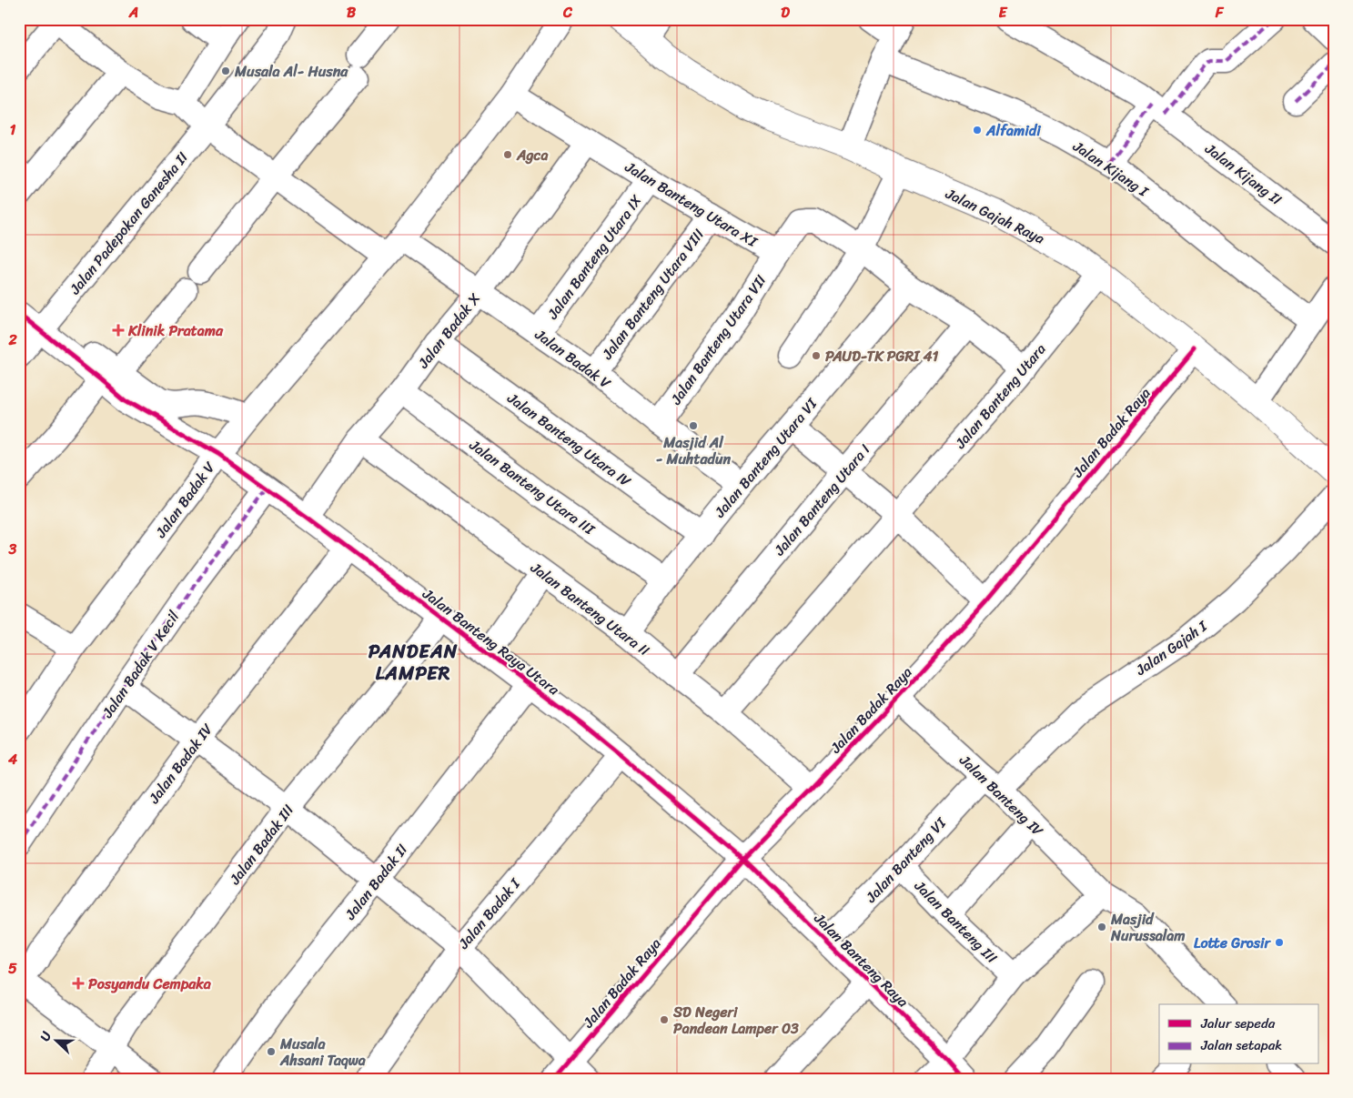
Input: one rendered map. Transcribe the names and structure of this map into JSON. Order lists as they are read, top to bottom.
{
  "streets": {
    "main road": ["Jalan Gajah Raya"],
    "street": [
      "Jalan Kijang I",
      "Jalan Kijang II",
      "Jalan Banteng Utara XI",
      "Jalan Padepokan Ganesha II",
      "Jalan Banteng Utara IX",
      "Jalan Banteng Utara VIII",
      "Jalan Badak X",
      "Jalan Banteng Utara VII",
      "Jalan Badak V",
      "Jalan Banteng Utara",
      "Jalan Badak Raya",
      "Jalan Banteng Utara IV",
      "Jalan Banteng Utara VI",
      "Jalan Banteng Utara III",
      "Jalan Banteng Utara I",
      "Jalan Banteng Utara II",
      "Jalan Banteng Raya Utara",
      "Jalan Gajah I",
      "Jalan Badak V Kecil",
      "Jalan Badak IV",
      "Jalan Banteng IV",
      "Jalan Badak III",
      "Jalan Banteng VI",
      "Jalan Badak II",
      "Jalan Badak I",
      "Jalan Banteng III",
      "Jalan Banteng Raya"
    ]
  },
  "crossings": [
    ["Jalan Banteng Utara XI", "Jalan Banteng Utara IX"],
    ["Jalan Banteng Utara XI", "Jalan Banteng Utara VIII"],
    ["Jalan Banteng Utara XI", "Jalan Badak X"],
    ["Jalan Banteng Utara XI", "Jalan Banteng Utara VII"],
    ["Jalan Banteng Utara XI", "Jalan Badak V"],
    ["Jalan Gajah Raya", "Jalan Banteng Utara"],
    ["Jalan Gajah Raya", "Jalan Badak Raya"],
    ["Jalan Banteng Utara IX", "Jalan Badak V"],
    ["Jalan Banteng Utara VIII", "Jalan Badak V"],
    ["Jalan Badak X", "Jalan Badak V"],
    ["Jalan Badak X", "Jalan Banteng Utara IV"],
    ["Jalan Badak X", "Jalan Banteng Utara III"],
    ["Jalan Badak X", "Jalan Banteng Utara II"],
    ["Jalan Badak X", "Jalan Banteng Raya Utara"],
    ["Jalan Banteng Utara VII", "Jalan Badak V"],
    ["Jalan Badak V", "Jalan Banteng Utara VI"],
    ["Jalan Badak V", "Jalan Banteng Raya Utara"],
    ["Jalan Banteng Utara", "Jalan Banteng Utara II"],
    ["Jalan Badak Raya", "Jalan Banteng Utara II"],
    ["Jalan Badak Raya", "Jalan Banteng Raya Utara"],
    ["Jalan Badak Raya", "Jalan Banteng IV"],
    ["Jalan Badak Raya", "Jalan Banteng Raya"],
    ["Jalan Banteng Utara IV", "Jalan Banteng Utara VI"],
    ["Jalan Banteng Utara VI", "Jalan Banteng Utara III"],
    ["Jalan Banteng Utara VI", "Jalan Banteng Utara II"],
    ["Jalan Banteng Utara I", "Jalan Banteng Utara II"],
    ["Jalan Banteng Raya Utara", "Jalan Badak V Kecil"],
    ["Jalan Banteng Raya Utara", "Jalan Badak IV"],
    ["Jalan Banteng Raya Utara", "Jalan Badak III"],
    ["Jalan Banteng Raya Utara", "Jalan Badak II"],
    ["Jalan Banteng Raya Utara", "Jalan Badak I"],
    ["Jalan Banteng Raya Utara", "Jalan Banteng Raya"],
    ["Jalan Gajah I", "Jalan Banteng IV"],
    ["Jalan Gajah I", "Jalan Banteng VI"],
    ["Jalan Banteng IV", "Jalan Banteng VI"],
    ["Jalan Banteng VI", "Jalan Banteng III"],
    ["Jalan Banteng VI", "Jalan Banteng Raya"]
  ],
  "districts": ["PANDEAN LAMPER"],
  "places": {
    "other": [
      "Musala Al- Husna",
      "Alfamidi",
      "Agca",
      "PAUD-TK PGRI 41",
      "Masjid Al - Muhtadun",
      "Masjid Nurussalam",
      "Lotte Grosir",
      "SD Negeri Pandean Lamper 03",
      "Musala Ahsani Taqwa"
    ],
    "health": ["Klinik Pratama", "Posyandu Cempaka"]
  },
  "legend": ["Jalur sepeda", "Jalan setapak"],
  "north": "left",
  "grid": {
    "columns": [
      "A",
      "B",
      "C",
      "D",
      "E",
      "F"
    ],
    "rows": [
      "1",
      "2",
      "3",
      "4",
      "5"
    ]
  }
}
